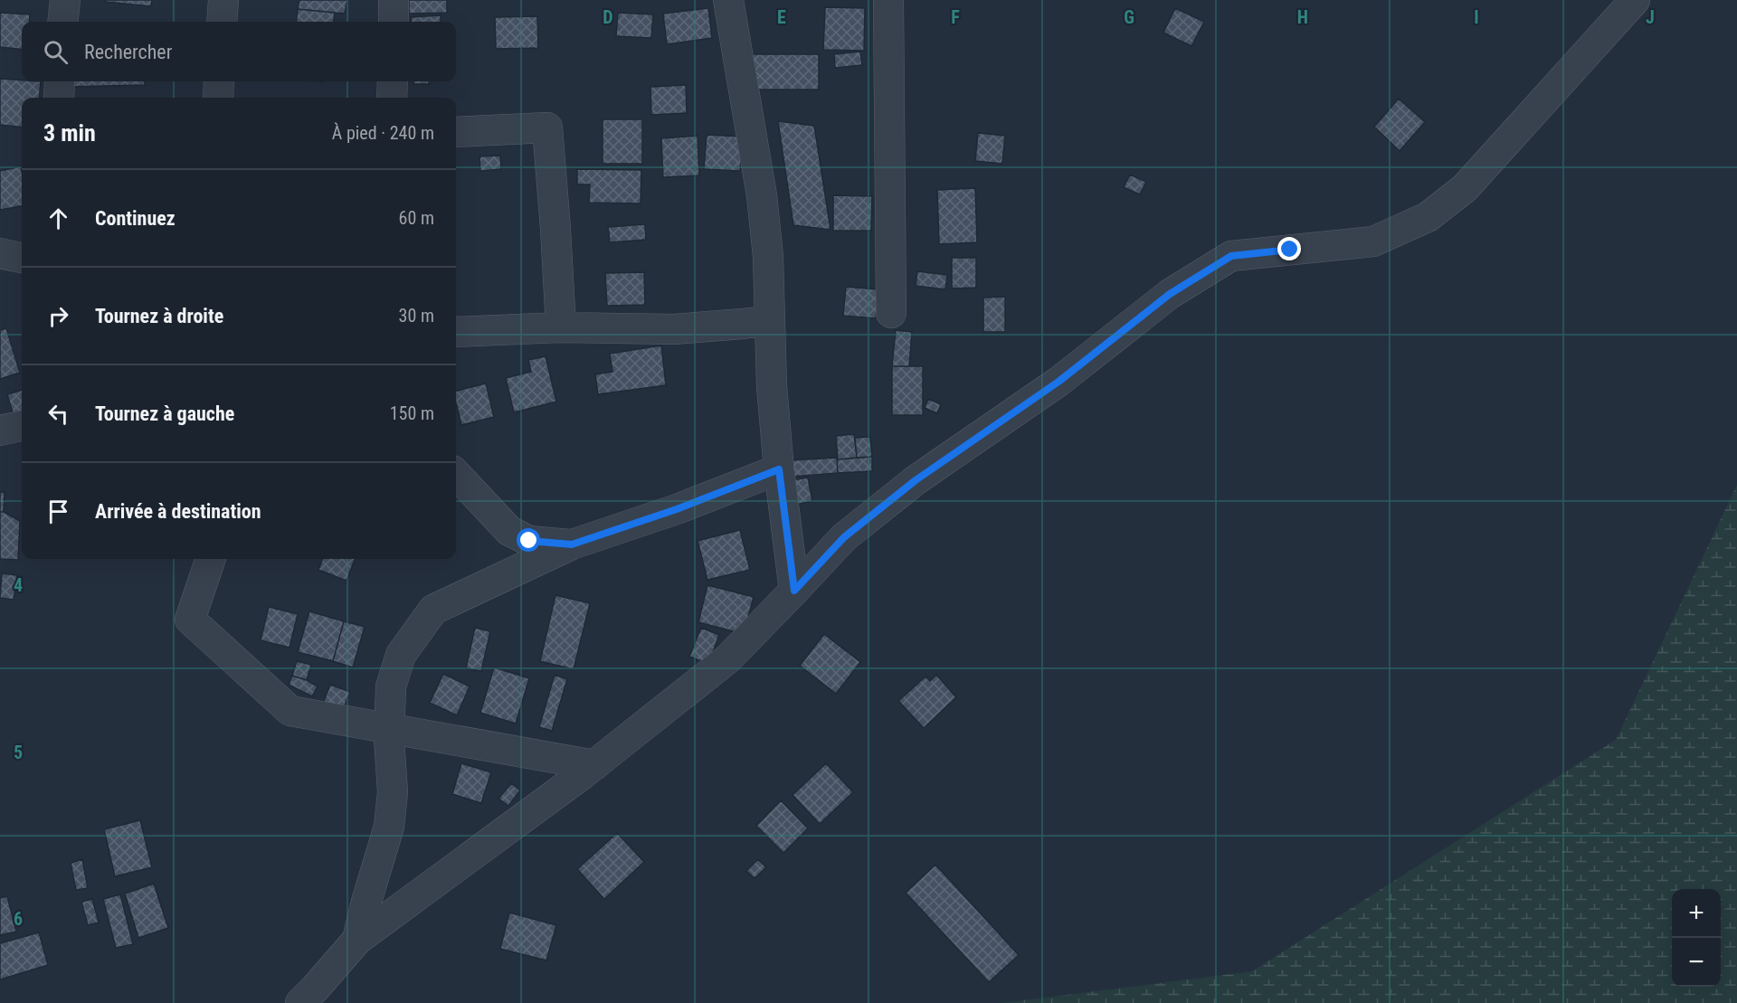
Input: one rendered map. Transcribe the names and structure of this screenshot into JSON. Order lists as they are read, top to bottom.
{
  "page": {
    "search": "Rechercher",
    "heading": ["3 min", "À pied · 240 m"],
    "list": [
      ["Continuez", "60 m"],
      ["Tournez à droite", "30 m"],
      ["Tournez à gauche", "150 m"],
      "Arrivée à destination"
    ],
    "map_buttons": ["+", "−"]
  },
  "grid": {
    "columns": [
      "D",
      "E",
      "F",
      "G",
      "H",
      "I",
      "J"
    ],
    "rows": ["4", "5", "6"]
  }
}
